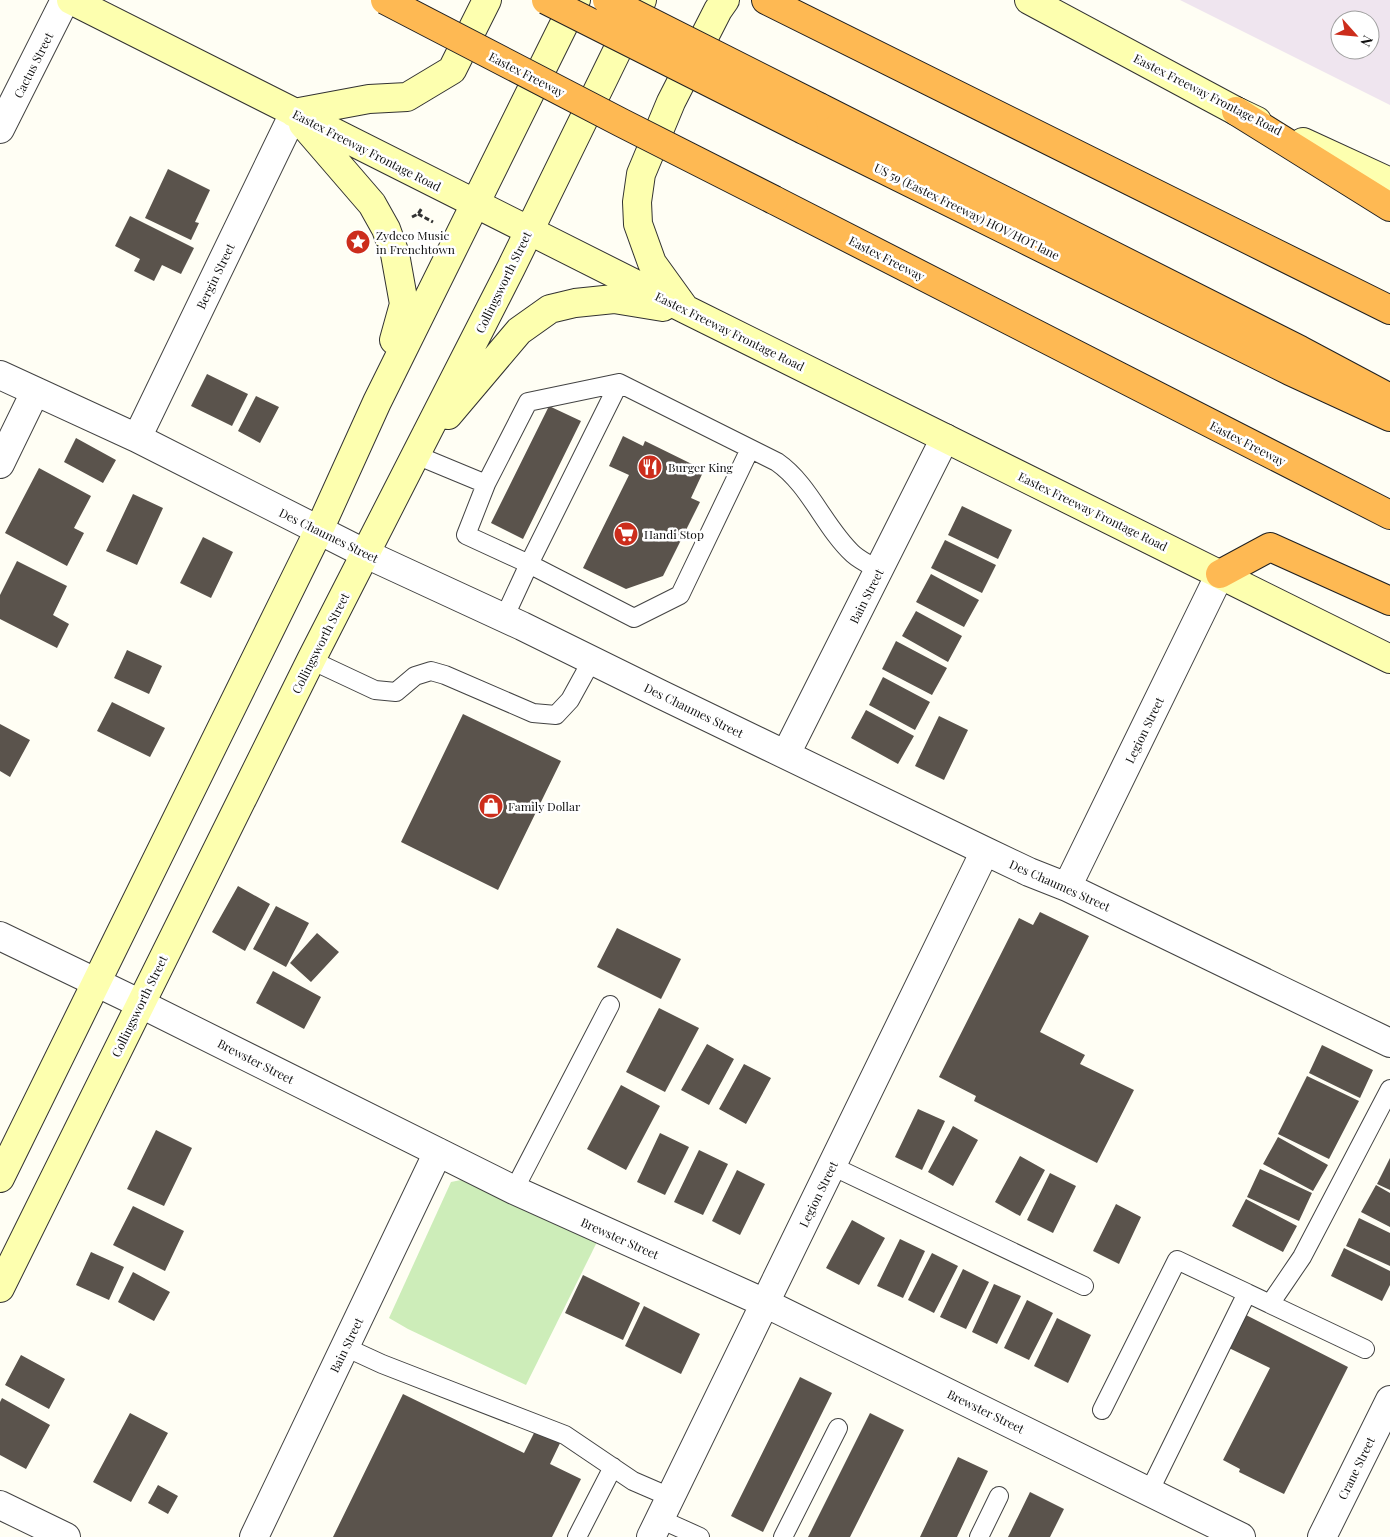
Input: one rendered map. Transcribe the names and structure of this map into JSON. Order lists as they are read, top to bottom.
{
  "streets": {
    "highway": ["Eastex Freeway", "US 59 (Eastex Freeway) HOV/HOT lane"],
    "main road": ["Eastex Freeway Frontage Road", "Collingsworth Street"],
    "street": [
      "Cactus Street",
      "Bergin Street",
      "Des Chaumes Street",
      "Bain Street",
      "Legion Street",
      "Brewster Street",
      "Crane Street"
    ]
  },
  "crossings": [
    ["Eastex Freeway Frontage Road", "Bergin Street"],
    ["Eastex Freeway Frontage Road", "Collingsworth Street"],
    ["Eastex Freeway Frontage Road", "Bain Street"],
    ["Eastex Freeway Frontage Road", "Legion Street"],
    ["Bergin Street", "Des Chaumes Street"],
    ["Collingsworth Street", "Des Chaumes Street"],
    ["Collingsworth Street", "Brewster Street"],
    ["Des Chaumes Street", "Bain Street"],
    ["Des Chaumes Street", "Legion Street"],
    ["Bain Street", "Brewster Street"],
    ["Legion Street", "Brewster Street"]
  ],
  "places": {
    "place": ["Zydeco Music in Frenchtown"],
    "restaurant": ["Burger King"],
    "supermarket": ["Handi Stop"],
    "shop": ["Family Dollar"]
  },
  "north": "bottom right"
}
